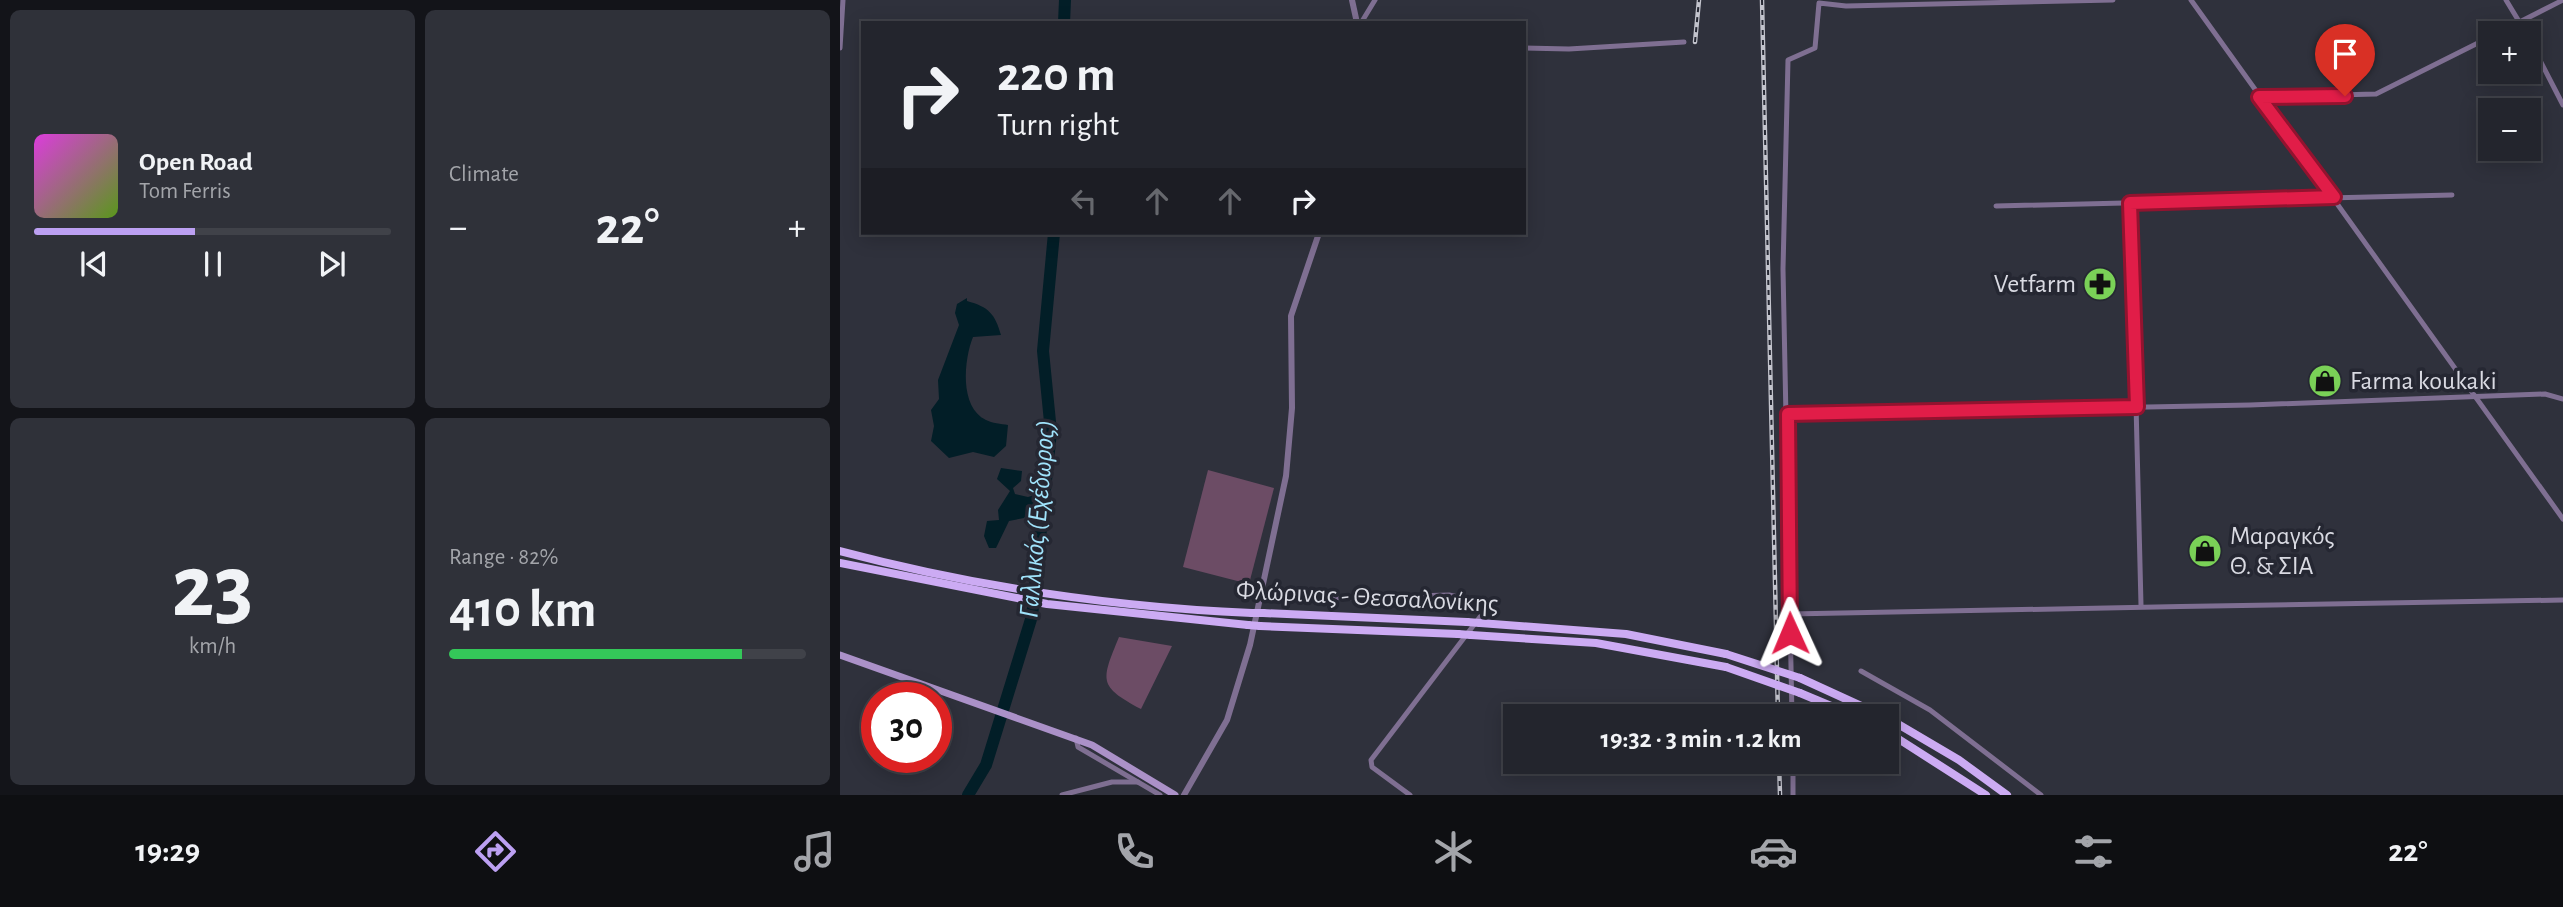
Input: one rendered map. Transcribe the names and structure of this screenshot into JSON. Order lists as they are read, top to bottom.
{
  "streets": {
    "main road": ["Φλώρινας - Θεσσαλονίκης"]
  },
  "water": ["Γαλλικός (Εχέδωρος)"],
  "places": {
    "pharmacy": ["Vetfarm"],
    "shop": ["Farma koukaki", "Μαραγκός Θ. & ΣΙΑ"]
  },
  "page": {
    "tile": [
      "Climate",
      ["23", "km/h"],
      ["Range · 82%", "410 km"]
    ],
    "map_buttons": ["+", "−"],
    "turn": ["220 m", "Turn right"],
    "song": ["Open Road", "Tom Ferris"],
    "heat": ["−", "22°", "+"],
    "limit": "30",
    "trip": "19:32 · 3 min · 1.2 km",
    "tabs": ["19:29", "22°"]
  }
}
